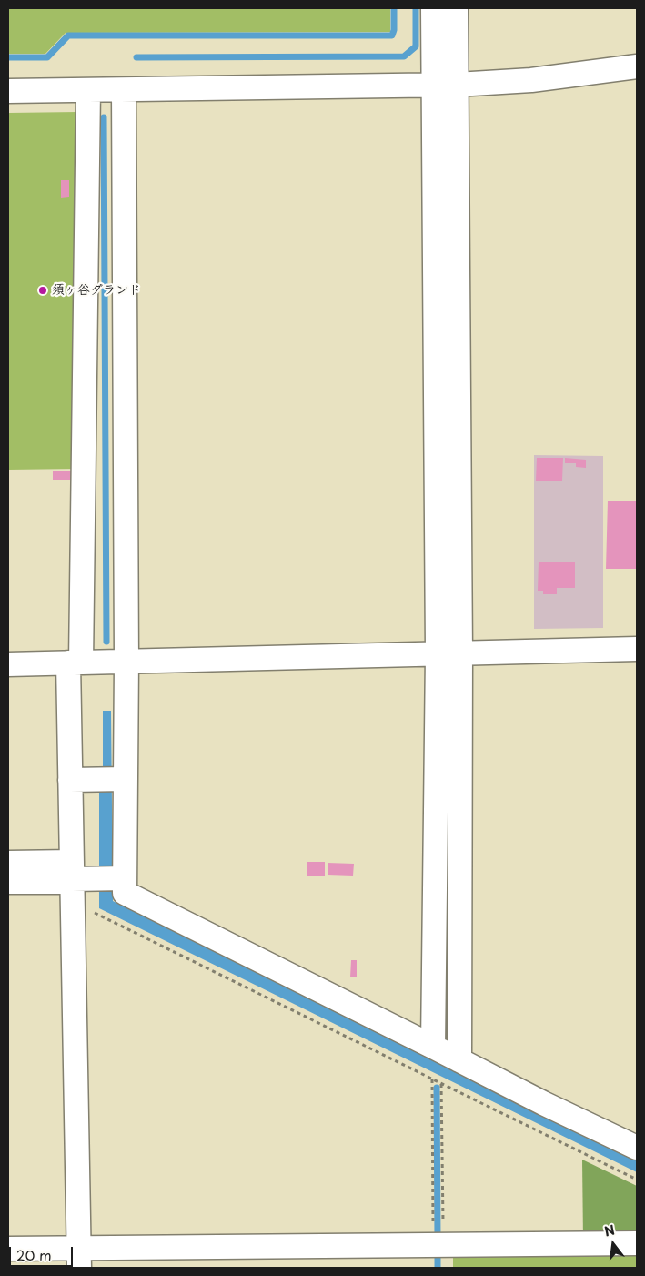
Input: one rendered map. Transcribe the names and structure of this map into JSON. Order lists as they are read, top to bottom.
{
  "places": ["須ヶ谷グランド"],
  "scale_bar": "20 m",
  "north": "top"
}
